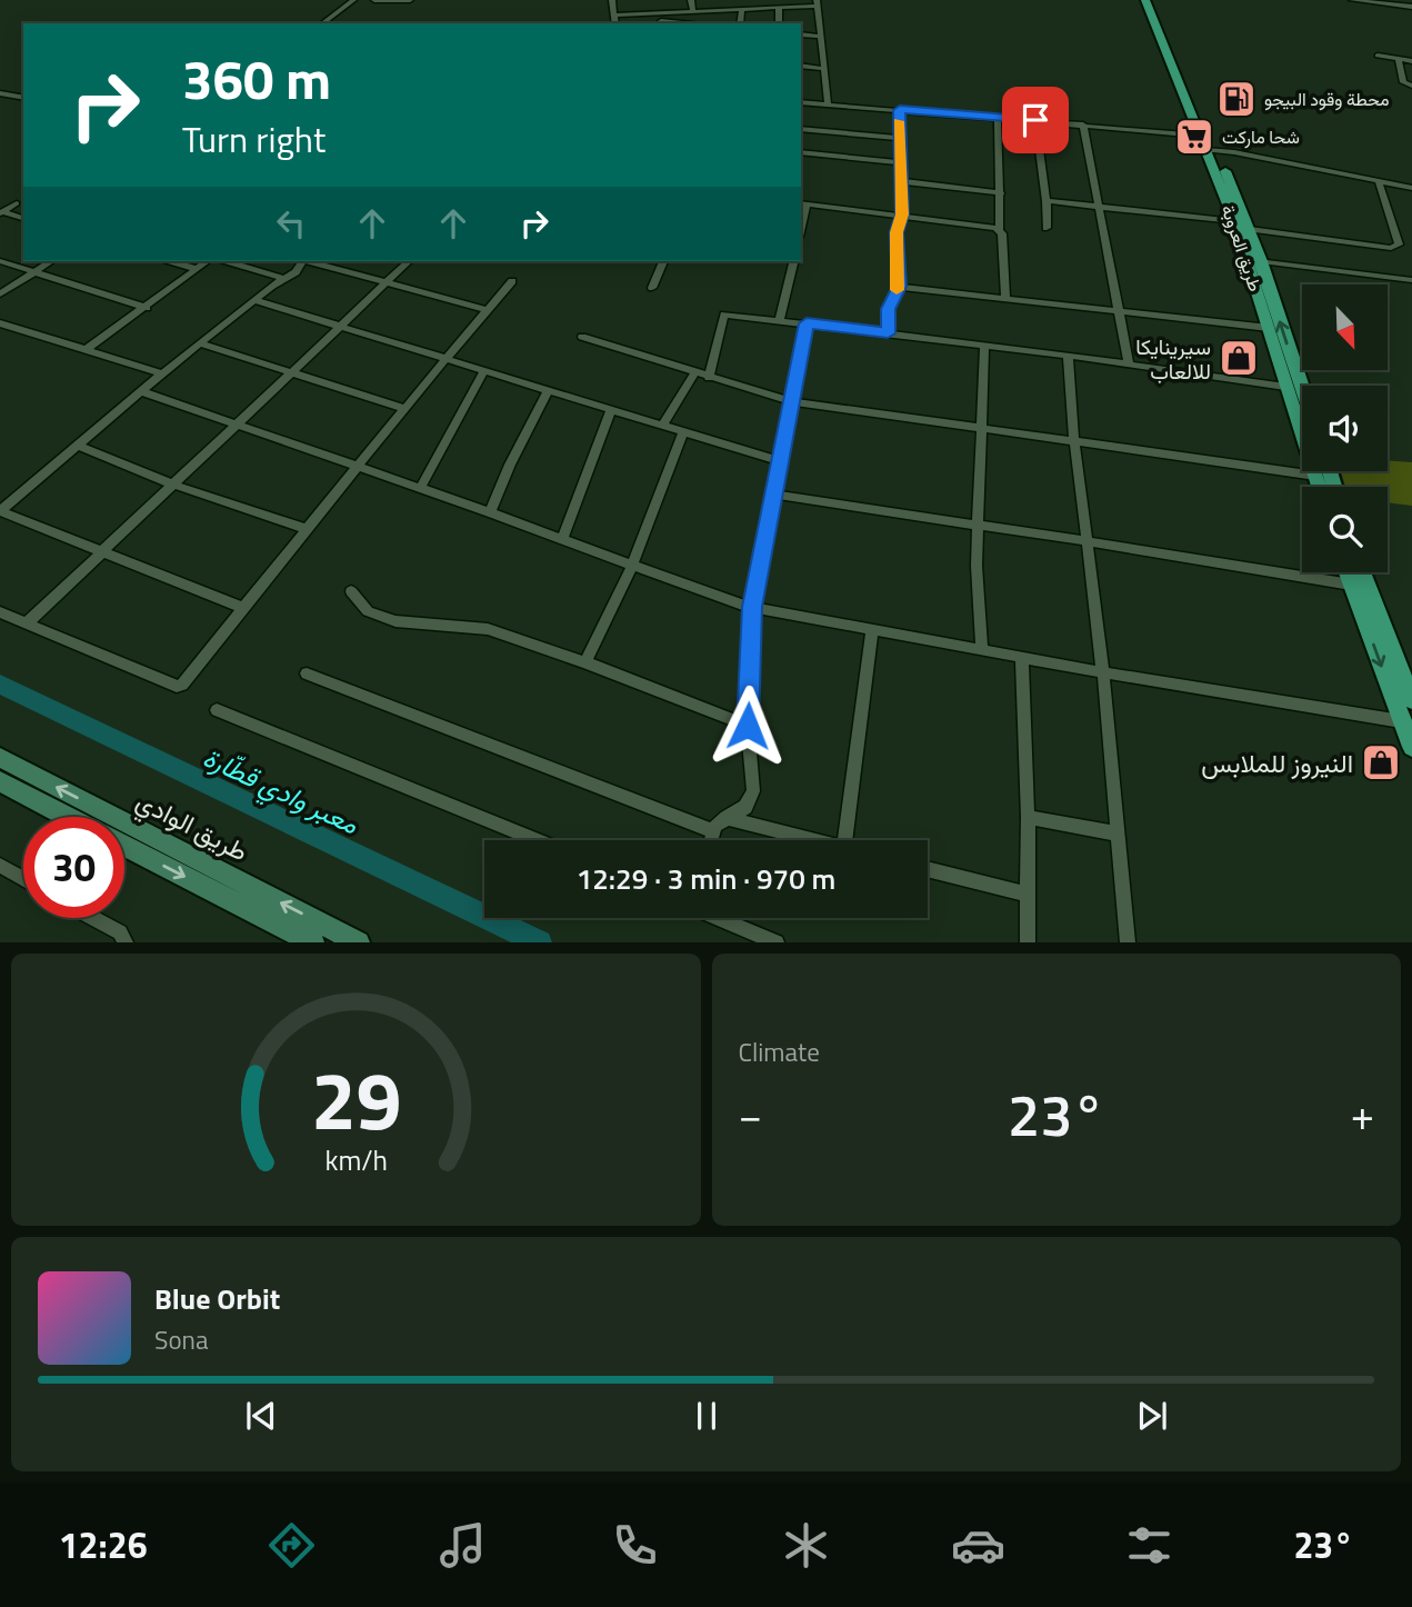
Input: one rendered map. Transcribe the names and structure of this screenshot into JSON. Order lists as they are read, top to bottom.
{
  "streets": {
    "main road": ["طريق العروبة", "طريق الوادي"]
  },
  "water": ["معبر وادي قطّارة"],
  "places": {
    "fuel station": ["محطة وقود البيجو"],
    "supermarket": ["شحا ماركت"],
    "shop": ["سيرينايكا للالعاب", "النيروز للملابس"]
  },
  "north": "bottom right",
  "page": {
    "turn": ["360 m", "Turn right"],
    "limit": "30",
    "trip": "12:29 · 3 min · 970 m",
    "tile": "Climate",
    "heat": ["−", "23°", "+"],
    "song": ["Blue Orbit", "Sona"],
    "tabs": ["12:26", "23°"],
    "gauge": ["29", "km/h"]
  }
}
